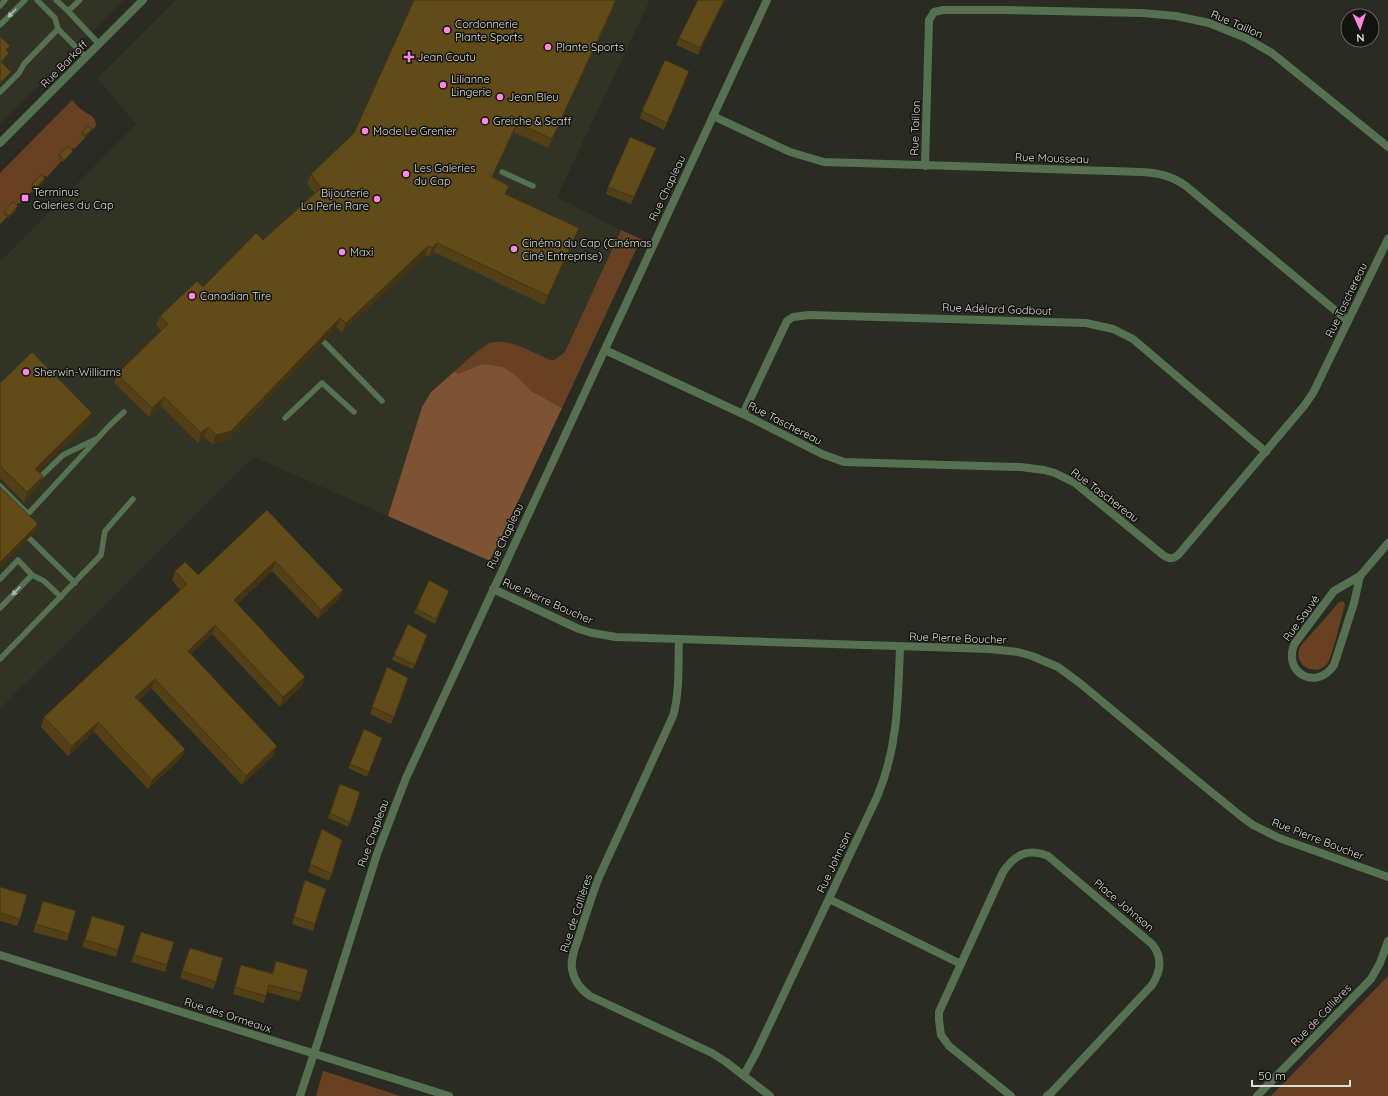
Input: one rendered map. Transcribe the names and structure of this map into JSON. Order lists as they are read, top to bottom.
{
  "streets": {
    "street": [
      "Rue Taillon",
      "Rue Barkoff",
      "Rue Mousseau",
      "Rue Chapleau",
      "Rue Taschereau",
      "Rue Adélard Godbout",
      "Rue Pierre Boucher",
      "Rue Sauvé",
      "Rue Johnson",
      "Place Johnson",
      "Rue de Callières",
      "Rue des Ormeaux"
    ]
  },
  "crossings": [
    ["Rue Taillon", "Rue Mousseau"],
    ["Rue Mousseau", "Rue Chapleau"],
    ["Rue Mousseau", "Rue Taschereau"],
    ["Rue Chapleau", "Rue Taschereau"],
    ["Rue Chapleau", "Rue Pierre Boucher"],
    ["Rue Chapleau", "Rue des Ormeaux"],
    ["Rue Taschereau", "Rue Adélard Godbout"],
    ["Rue Pierre Boucher", "Rue Johnson"],
    ["Rue Pierre Boucher", "Rue de Callières"],
    ["Rue Johnson", "Rue de Callières"]
  ],
  "places": {
    "other": [
      "Cordonnerie Plante Sports",
      "Plante Sports",
      "Lilianne Lingerie",
      "Jean Bleu",
      "Greiche & Scaff",
      "Mode Le Grenier",
      "Les Galeries du Cap",
      "Bijouterie La Perle Rare",
      "Cinéma du Cap (Cinémas Ciné Entreprise)",
      "Maxi",
      "Canadian Tire",
      "Sherwin-Williams"
    ],
    "health": ["Jean Coutu"],
    "transit": ["Terminus Galeries du Cap"]
  },
  "scale_bar": "50 m",
  "north": "bottom"
}
